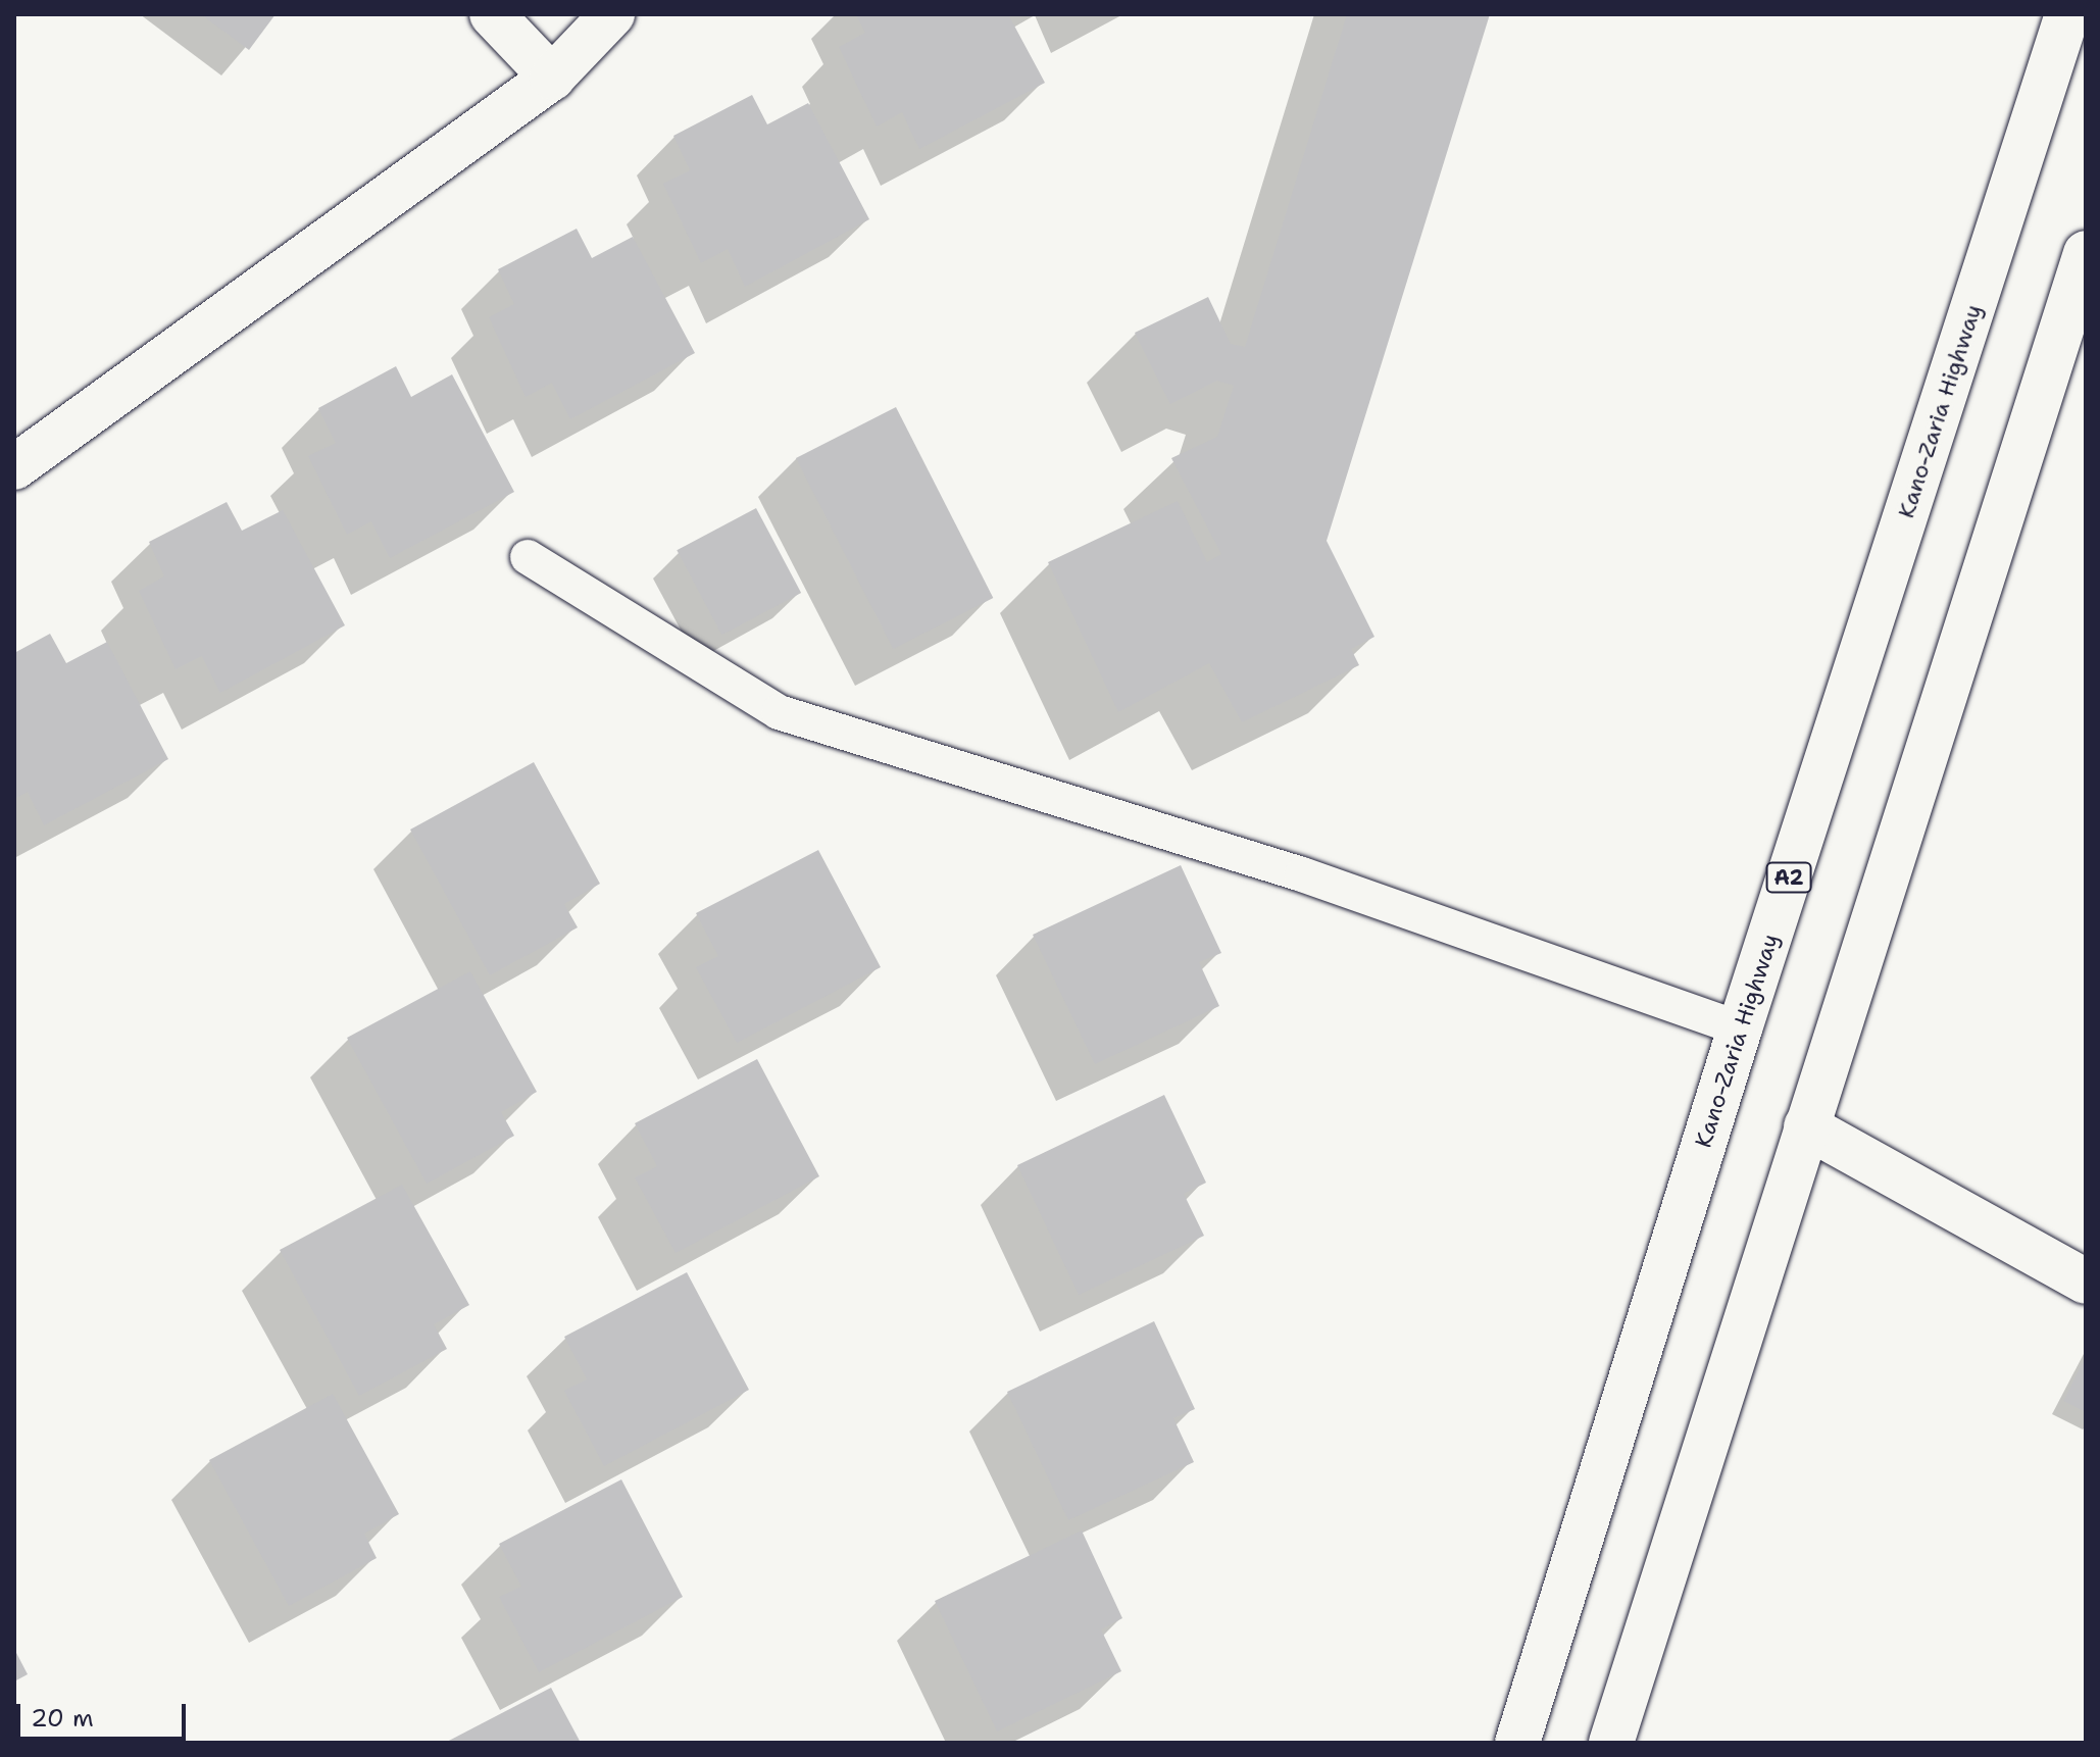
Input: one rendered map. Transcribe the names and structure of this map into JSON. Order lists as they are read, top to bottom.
{
  "streets": {
    "main road": ["Kano-Zaria Highway", "A2"]
  },
  "scale_bar": "20 m"
}
